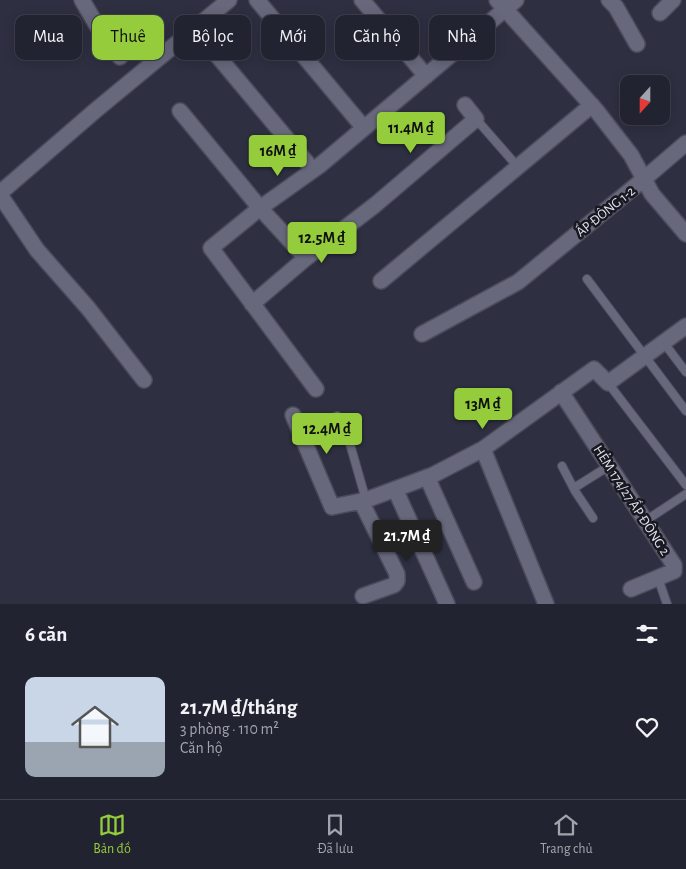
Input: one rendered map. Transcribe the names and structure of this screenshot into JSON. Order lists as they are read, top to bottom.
{
  "streets": {
    "street": ["ẤP ĐÔNG 1-2", "HẺM 174/27 ẤP ĐÔNG 2"]
  },
  "north": "bottom",
  "page": {
    "chip": [
      "Mua",
      "Thuê",
      "Bộ lọc",
      "Mới",
      "Căn hộ",
      "Nhà"
    ],
    "price": [
      "11.4M ₫",
      "16M ₫",
      "12.5M ₫",
      "13M ₫",
      "12.4M ₫",
      "21.7M ₫"
    ],
    "heading": "6 căn",
    "list": [
      {
        "name": "21.7M ₫/tháng",
        "note": "3 phòng · 110 m² · Căn hộ"
      }
    ],
    "tabs": ["Bản đồ", "Đã lưu", "Trang chủ"]
  }
}
